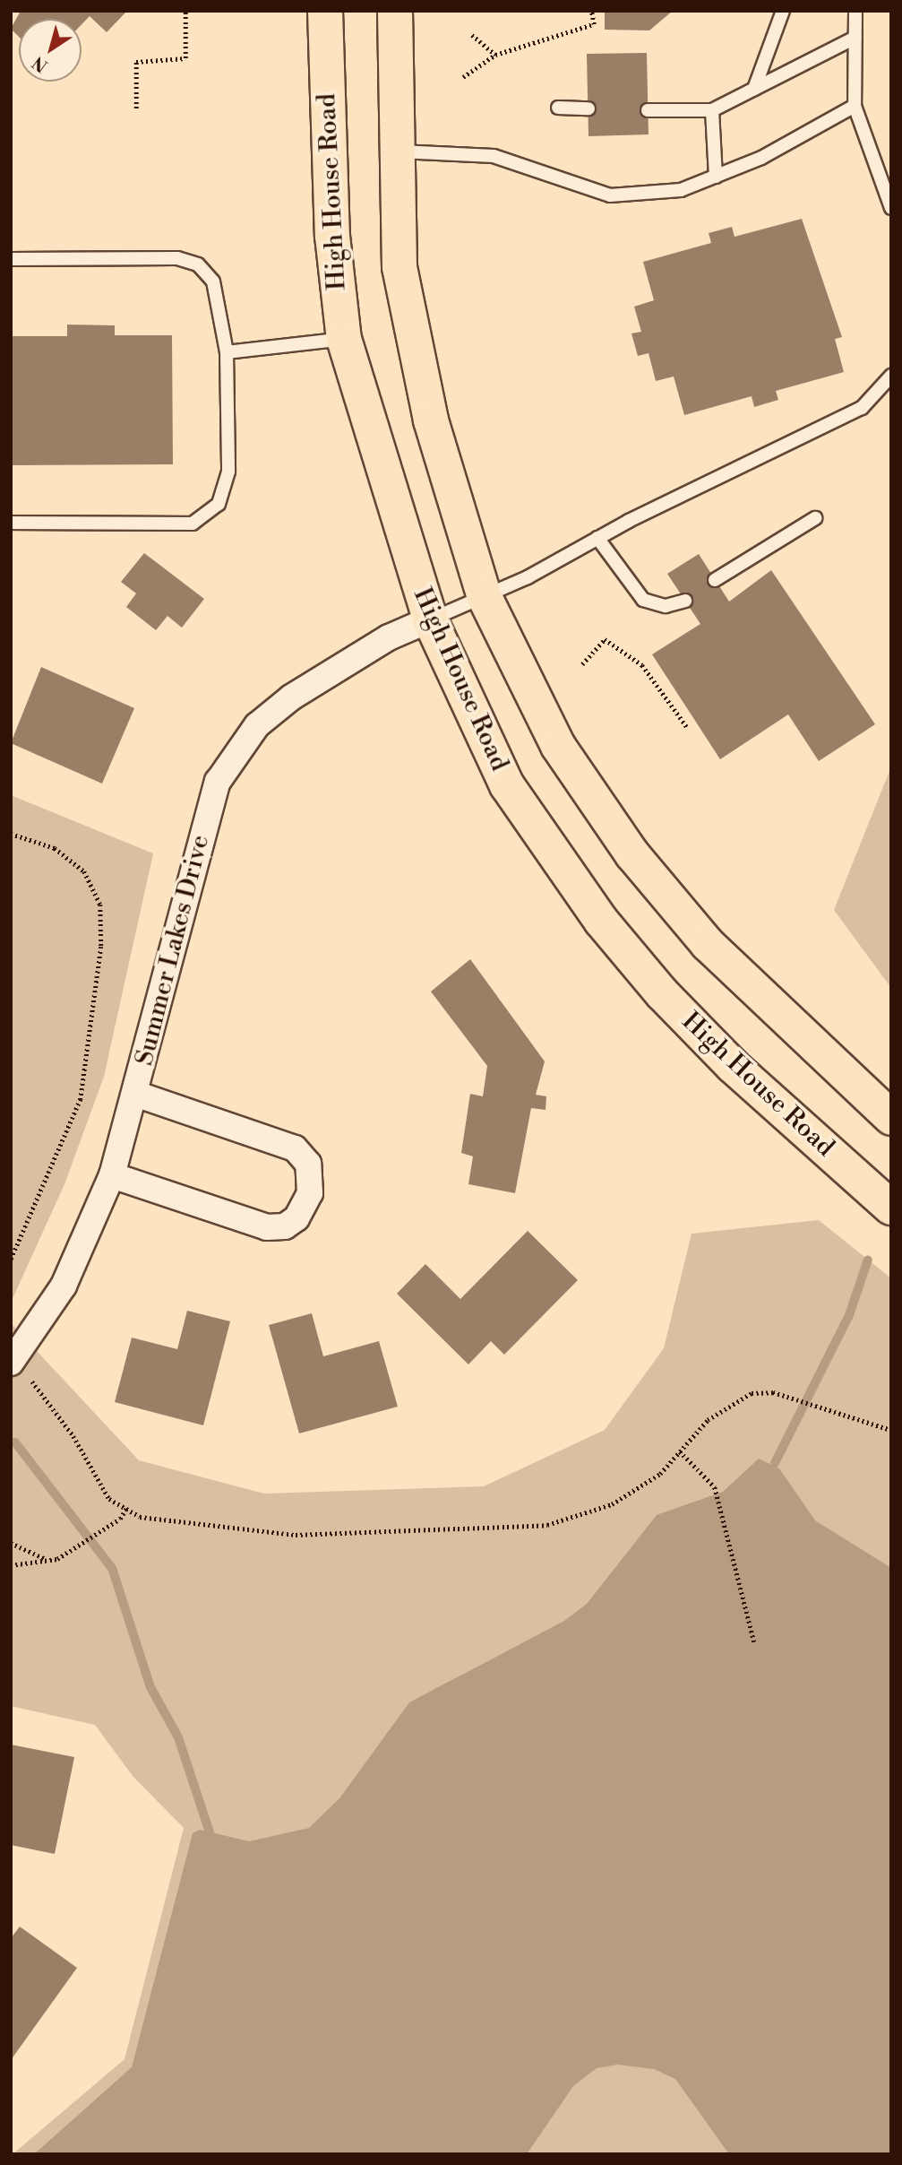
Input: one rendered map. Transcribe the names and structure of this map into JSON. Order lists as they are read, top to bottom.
{
  "streets": {
    "main road": ["High House Road"],
    "street": ["Summer Lakes Drive"]
  },
  "crossings": [
    ["High House Road", "Summer Lakes Drive"]
  ],
  "north": "bottom left"
}
